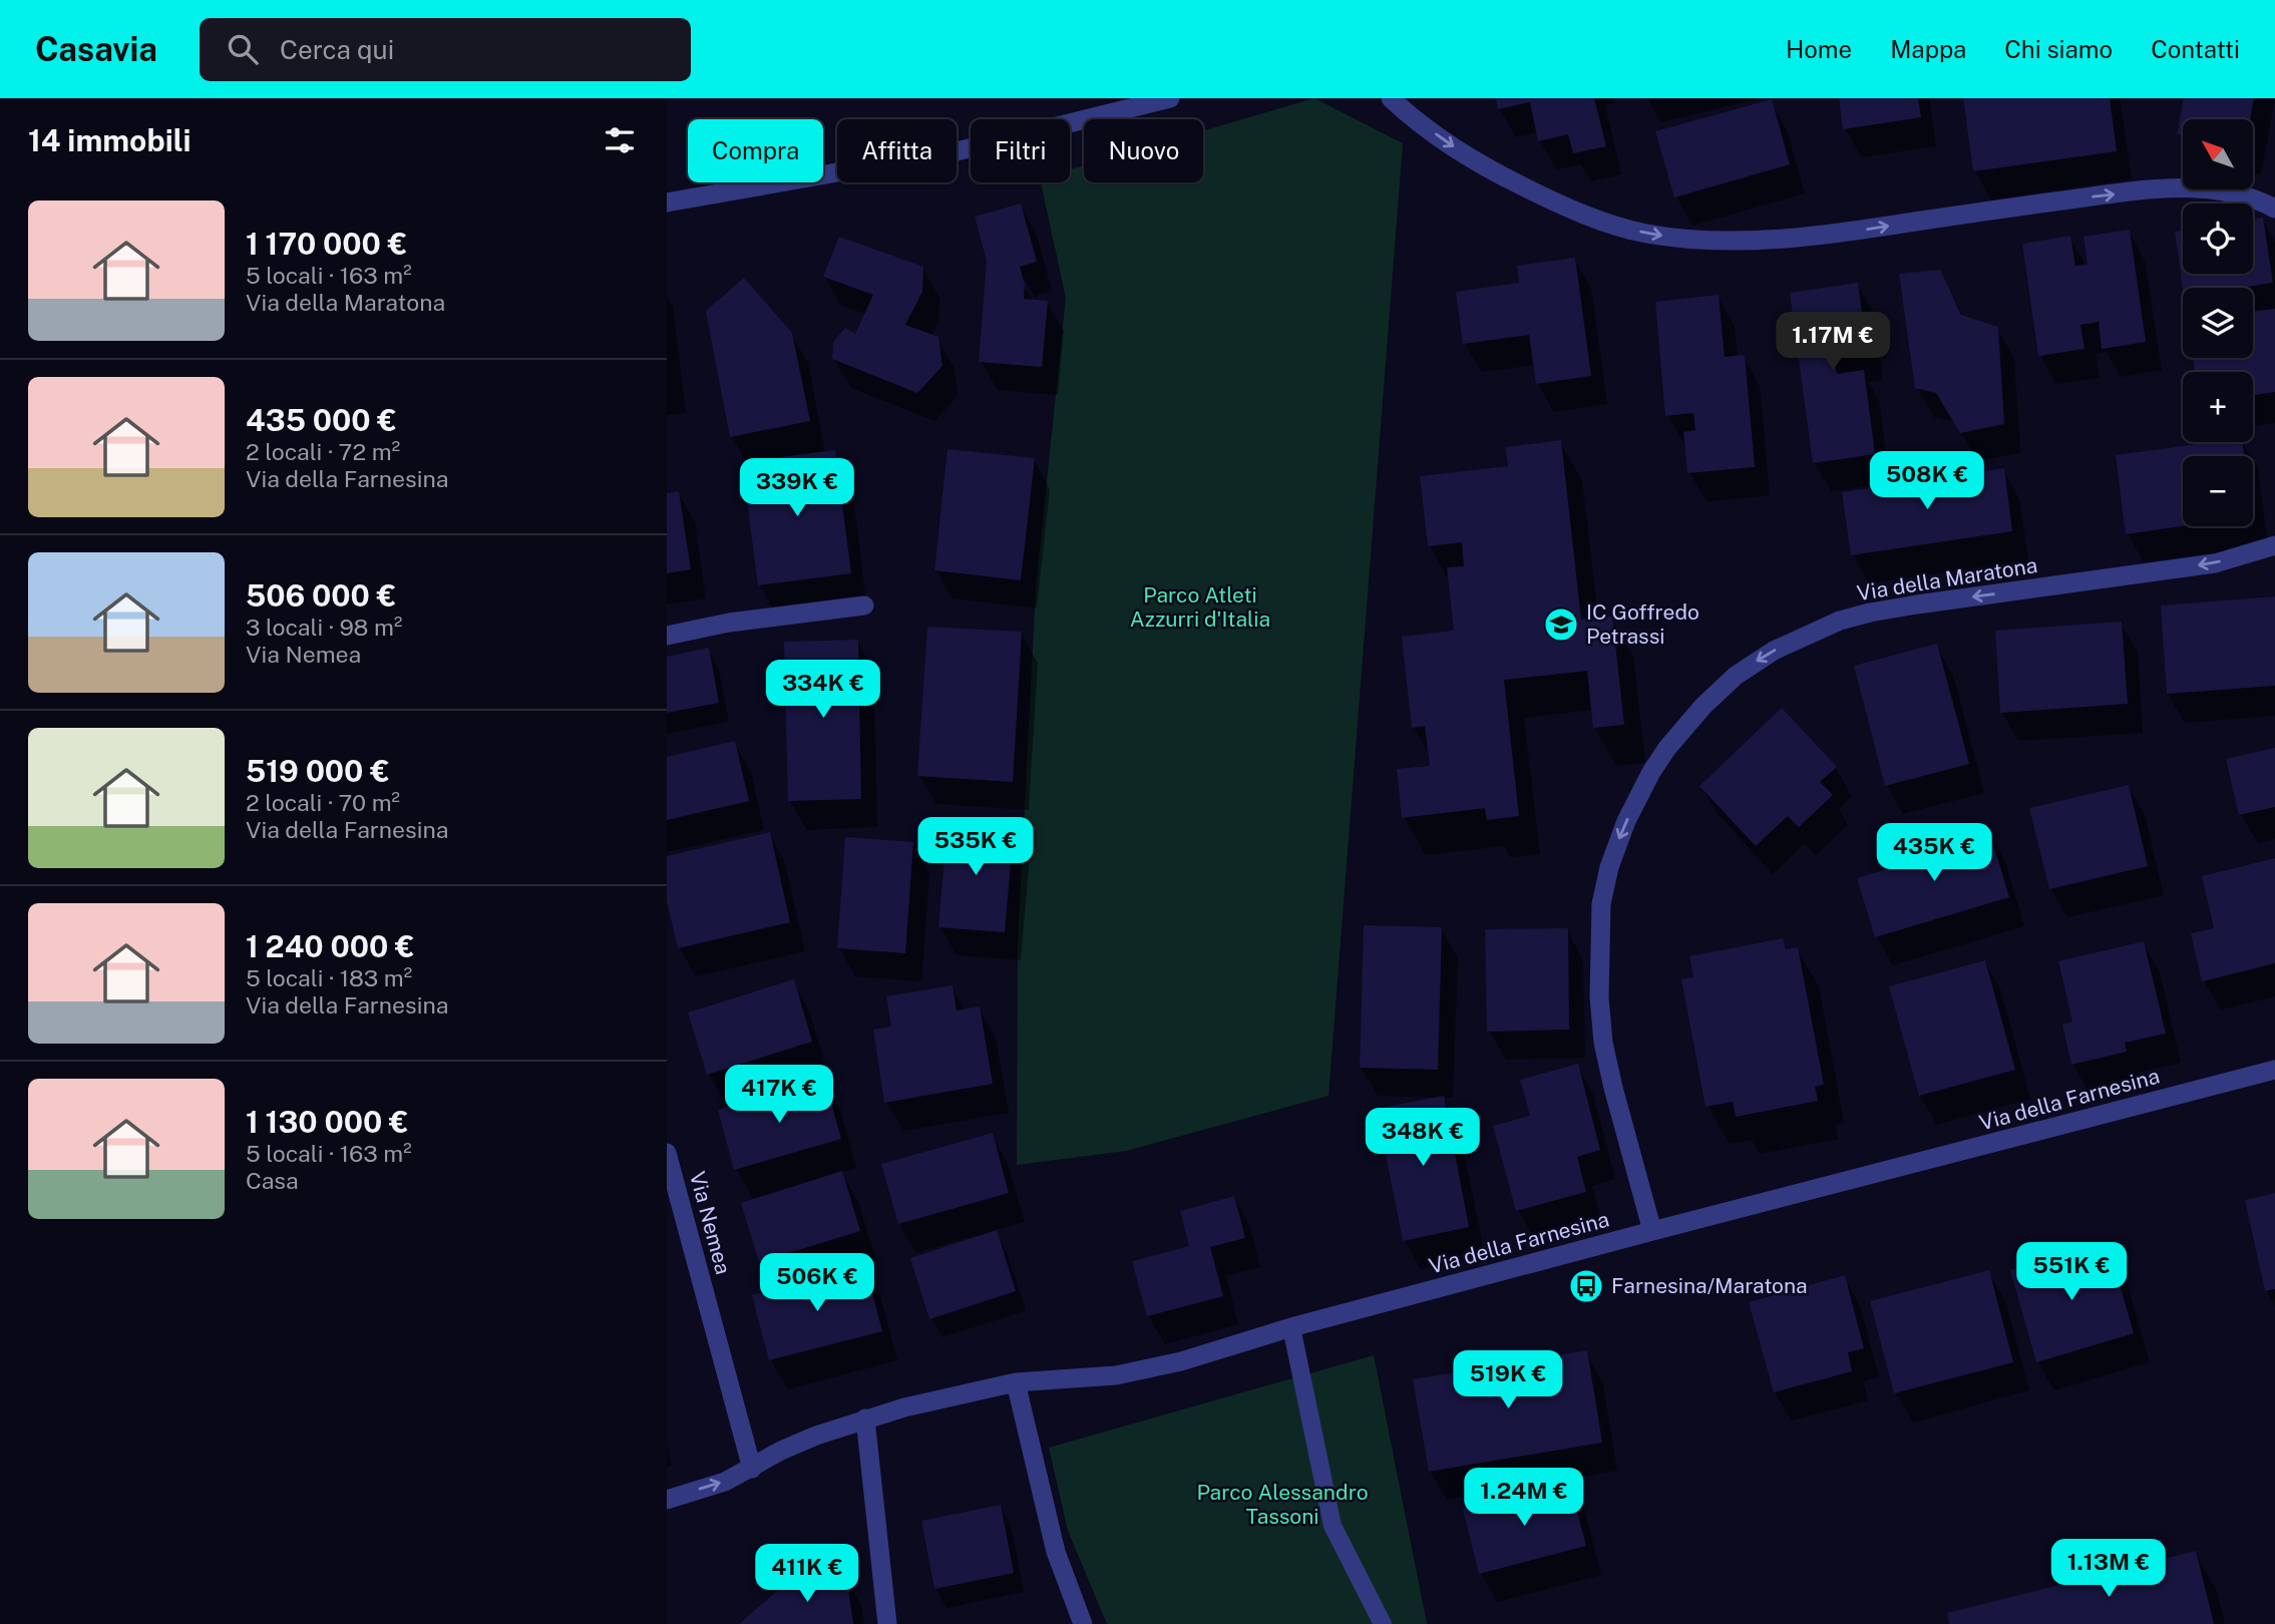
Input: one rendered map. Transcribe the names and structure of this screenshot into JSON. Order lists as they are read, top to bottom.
{
  "streets": {
    "street": ["Via della Maratona", "Via della Farnesina", "Via Nemea"]
  },
  "crossings": [
    ["Via della Maratona", "Via della Farnesina"],
    ["Via della Farnesina", "Via Nemea"]
  ],
  "parks": ["Parco Atleti Azzurri d'Italia", "Parco Alessandro Tassoni"],
  "places": {
    "school or university": ["IC Goffredo Petrassi"],
    "bus stop": ["Farnesina/Maratona"]
  },
  "north": "top left",
  "page": {
    "header": "Casavia",
    "search": "Cerca qui",
    "nav": [
      "Home",
      "Mappa",
      "Chi siamo",
      "Contatti"
    ],
    "heading": "14 immobili",
    "map_buttons": ["+", "−"],
    "chip": [
      "Compra",
      "Affitta",
      "Filtri",
      "Nuovo"
    ],
    "list": [
      {
        "name": "1 170 000 €",
        "note": "5 locali · 163 m² · Via della Maratona"
      },
      {
        "name": "435 000 €",
        "note": "2 locali · 72 m² · Via della Farnesina"
      },
      {
        "name": "506 000 €",
        "note": "3 locali · 98 m² · Via Nemea"
      },
      {
        "name": "519 000 €",
        "note": "2 locali · 70 m² · Via della Farnesina"
      },
      {
        "name": "1 240 000 €",
        "note": "5 locali · 183 m² · Via della Farnesina"
      },
      {
        "name": "1 130 000 €",
        "note": "5 locali · 163 m² · Casa"
      }
    ],
    "price": [
      "1.17M €",
      "508K €",
      "339K €",
      "334K €",
      "535K €",
      "435K €",
      "417K €",
      "348K €",
      "551K €",
      "506K €",
      "519K €",
      "1.24M €",
      "1.13M €",
      "411K €"
    ]
  }
}
